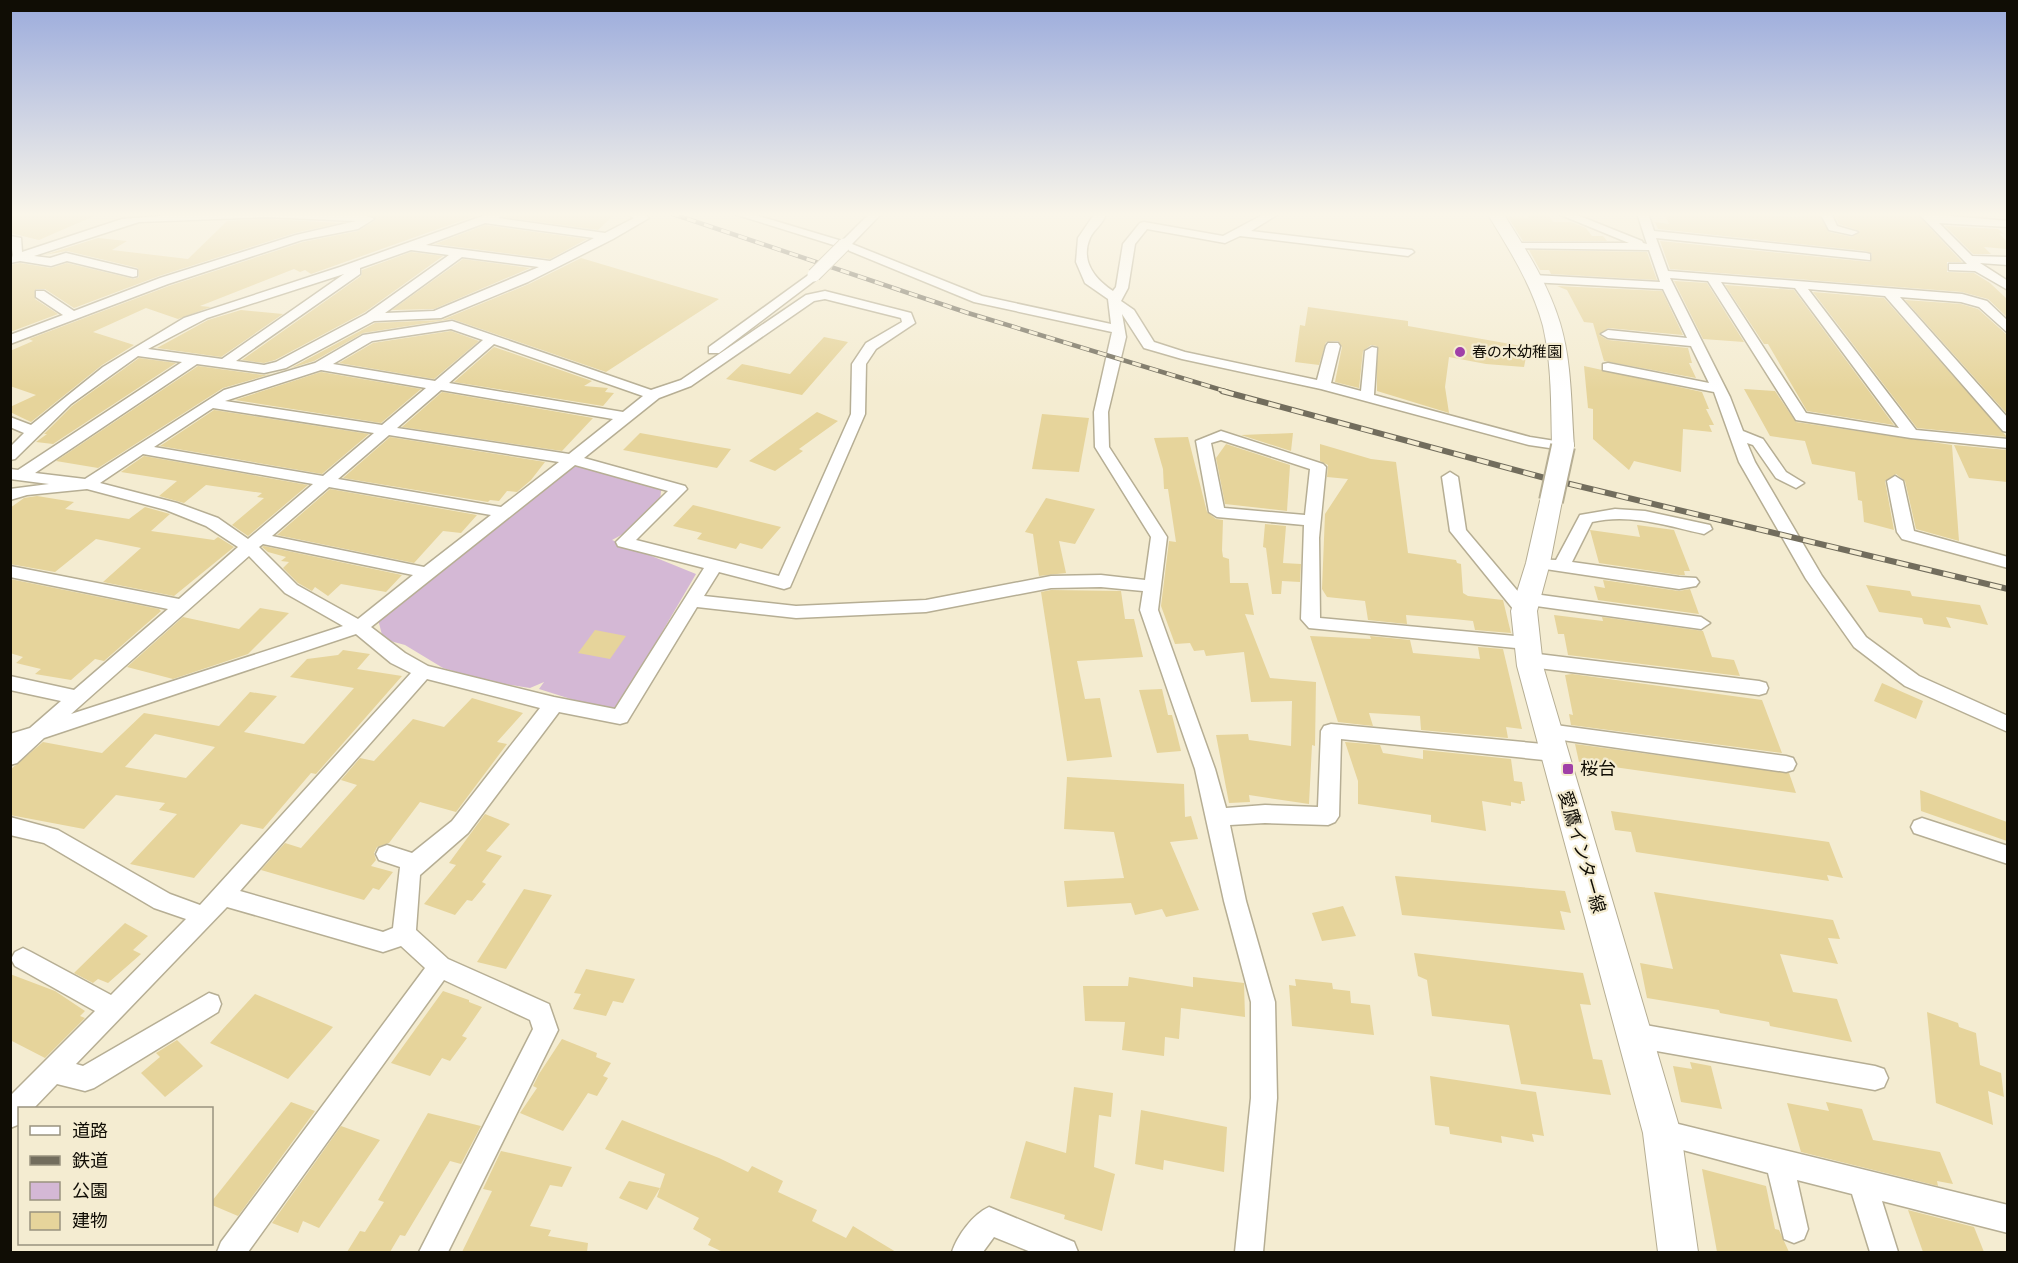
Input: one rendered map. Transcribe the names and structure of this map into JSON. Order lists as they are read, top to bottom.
{
  "streets": {
    "main road": ["愛鷹インター線"]
  },
  "places": {
    "other": ["春の木幼稚園"],
    "transit": ["桜台"]
  },
  "legend": [
    "道路",
    "鉄道",
    "公園",
    "建物"
  ]
}
